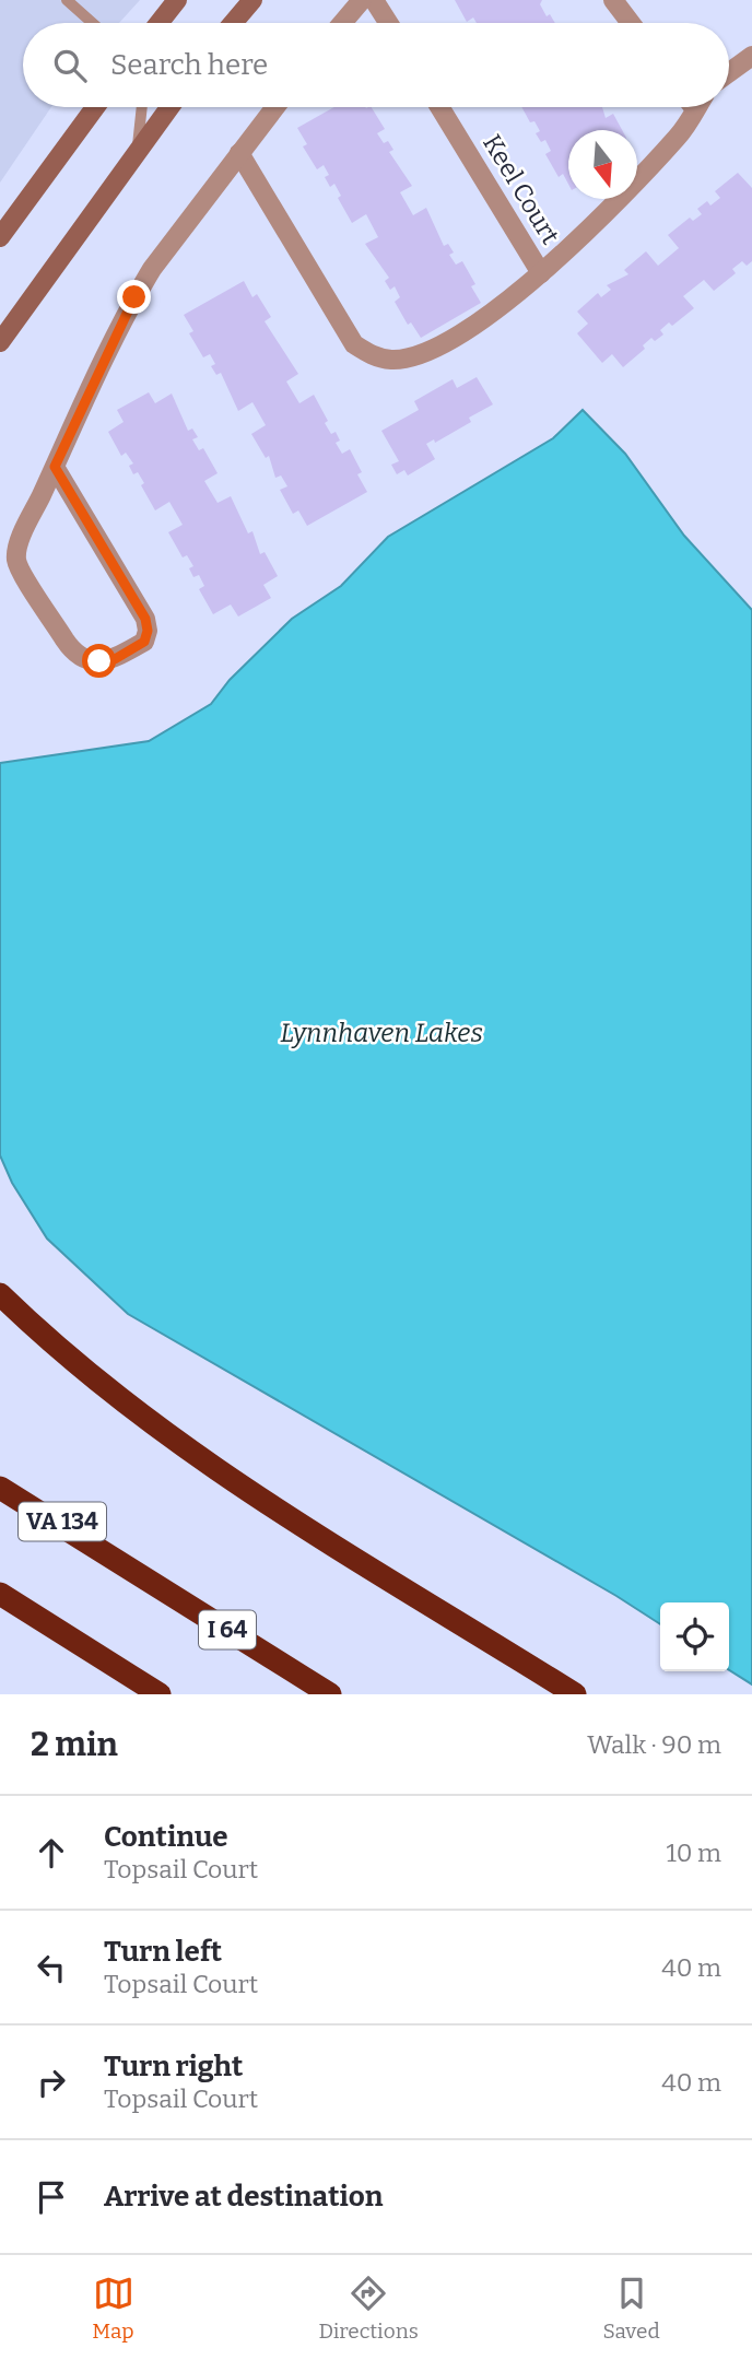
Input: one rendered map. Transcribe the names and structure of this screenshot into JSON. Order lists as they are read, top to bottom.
{
  "streets": {
    "highway": ["VA 134", "I 64"],
    "street": ["Keel Court"]
  },
  "crossings": [
    ["VA 134", "I 64"]
  ],
  "water": ["Lynnhaven Lakes"],
  "north": "bottom",
  "page": {
    "search": "Search here",
    "heading": ["2 min", "Walk · 90 m"],
    "list": [
      ["Continue", "Topsail Court", "10 m"],
      ["Turn left", "Topsail Court", "40 m"],
      ["Turn right", "Topsail Court", "40 m"],
      "Arrive at destination"
    ],
    "nav": ["Map", "Directions", "Saved"]
  }
}
